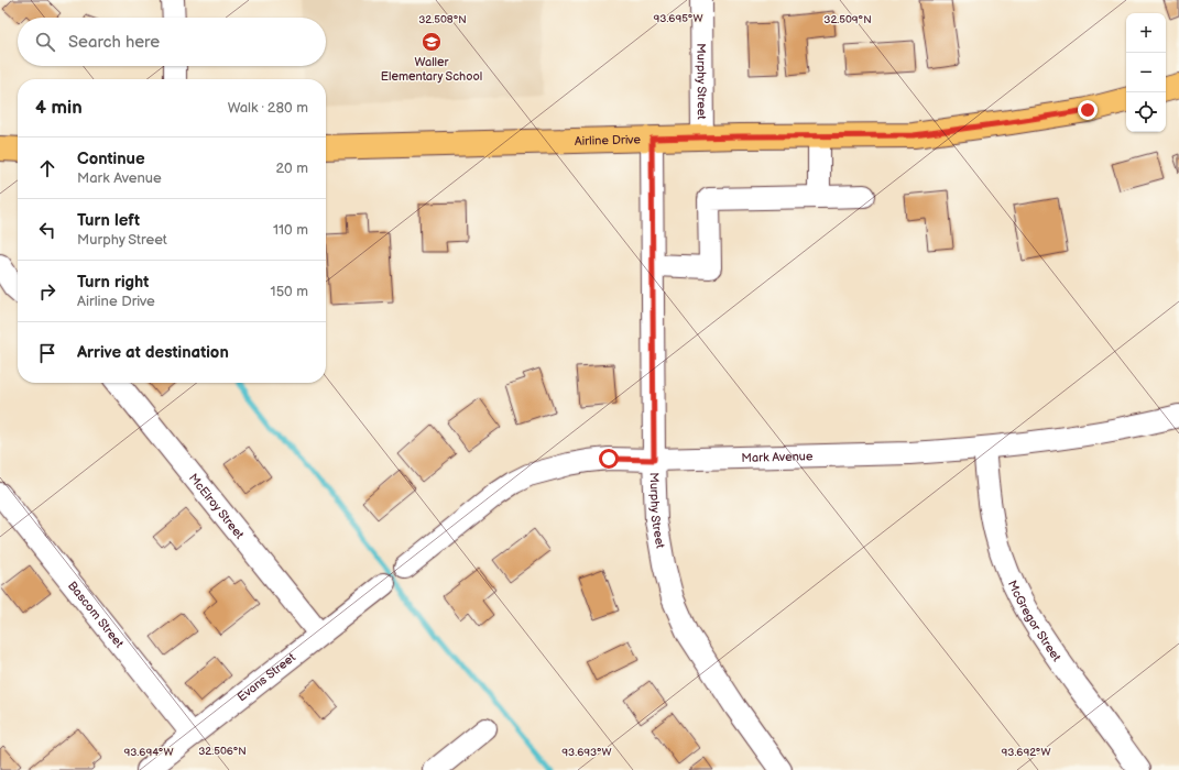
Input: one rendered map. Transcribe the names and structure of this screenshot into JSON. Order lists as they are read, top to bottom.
{
  "streets": {
    "main road": ["Airline Drive"],
    "street": [
      "Murphy Street",
      "Mark Avenue",
      "McElroy Street",
      "Bascom Street",
      "McGregor Street",
      "Evans Street"
    ]
  },
  "crossings": [
    ["Murphy Street", "Airline Drive"],
    ["Murphy Street", "Mark Avenue"],
    ["Mark Avenue", "McGregor Street"],
    ["McElroy Street", "Evans Street"],
    ["Bascom Street", "Evans Street"]
  ],
  "places": {
    "school or university": ["Waller Elementary School"]
  },
  "page": {
    "map_buttons": ["+", "−"],
    "search": "Search here",
    "heading": ["4 min", "Walk · 280 m"],
    "list": [
      ["Continue", "Mark Avenue", "20 m"],
      ["Turn left", "Murphy Street", "110 m"],
      ["Turn right", "Airline Drive", "150 m"],
      "Arrive at destination"
    ]
  },
  "coordinates": [
    "93.695°W",
    "32.508°N",
    "32.509°N",
    "32.506°N",
    "93.694°W",
    "93.693°W",
    "93.692°W"
  ]
}
